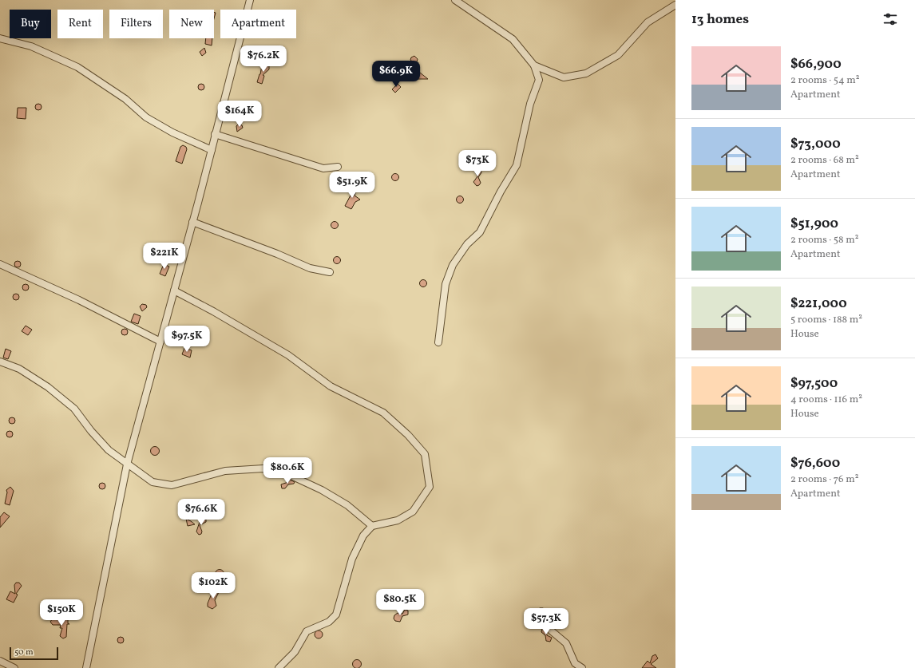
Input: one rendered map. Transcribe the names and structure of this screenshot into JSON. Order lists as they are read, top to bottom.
{
  "scale_bar": "50 m",
  "page": {
    "heading": "13 homes",
    "chip": [
      "Buy",
      "Rent",
      "Filters",
      "New",
      "Apartment"
    ],
    "list": [
      {
        "name": "$66,900",
        "note": "2 rooms · 54 m² · Apartment"
      },
      {
        "name": "$73,000",
        "note": "2 rooms · 68 m² · Apartment"
      },
      {
        "name": "$51,900",
        "note": "2 rooms · 58 m² · Apartment"
      },
      {
        "name": "$221,000",
        "note": "5 rooms · 188 m² · House"
      },
      {
        "name": "$97,500",
        "note": "4 rooms · 116 m² · House"
      },
      {
        "name": "$76,600",
        "note": "2 rooms · 76 m² · Apartment"
      }
    ],
    "price": [
      "$76.2K",
      "$66.9K",
      "$164K",
      "$73K",
      "$51.9K",
      "$221K",
      "$97.5K",
      "$80.6K",
      "$76.6K",
      "$102K",
      "$80.5K",
      "$150K",
      "$57.3K"
    ],
    "scale": "50 m"
  }
}
